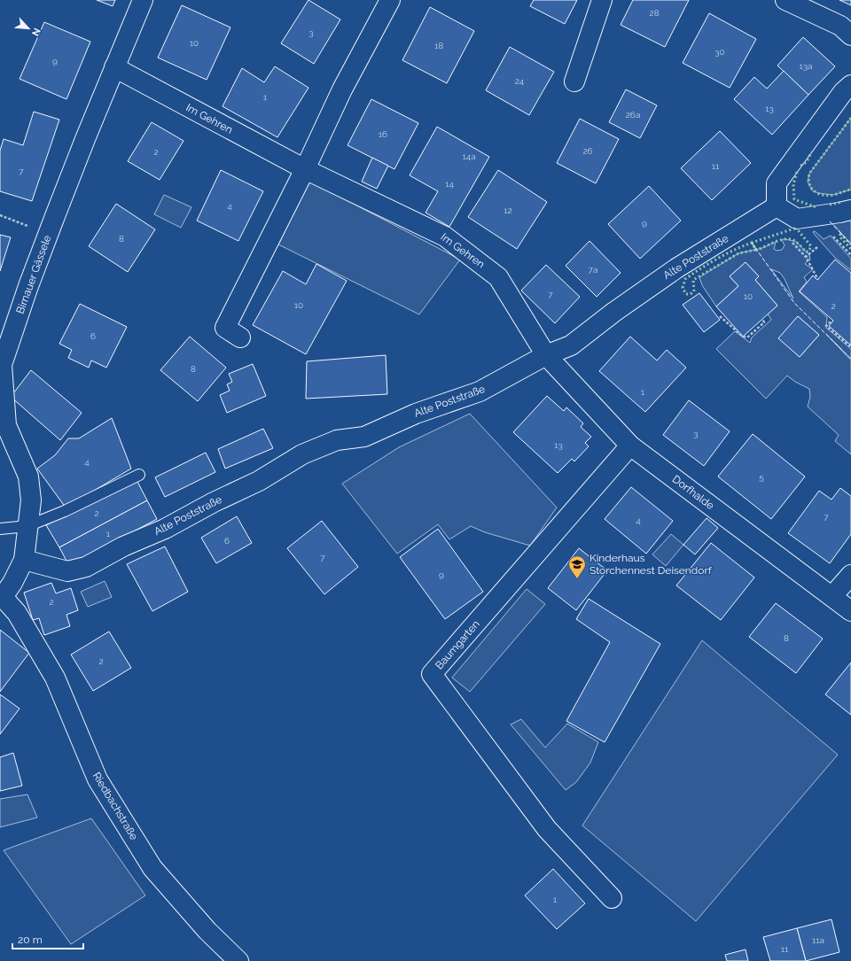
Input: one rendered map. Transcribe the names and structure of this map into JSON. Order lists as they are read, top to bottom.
{
  "streets": {
    "street": [
      "Im Gehren",
      "Alte Poststraße",
      "Birnauer Gässele",
      "Dorfhalde",
      "Baumgarten",
      "Riedbachstraße"
    ]
  },
  "crossings": [
    ["Im Gehren", "Alte Poststraße"],
    ["Im Gehren", "Birnauer Gässele"],
    ["Im Gehren", "Dorfhalde"],
    ["Alte Poststraße", "Birnauer Gässele"],
    ["Alte Poststraße", "Dorfhalde"],
    ["Dorfhalde", "Baumgarten"]
  ],
  "places": {
    "school or university": ["Kinderhaus Storchennest Deisendorf"]
  },
  "house_numbers": [
    "28",
    "3",
    "10",
    "18",
    "30",
    "9",
    "13a",
    "24",
    "1",
    "13",
    "26a",
    "16",
    "26",
    "2",
    "14a",
    "11",
    "7",
    "14",
    "4",
    "12",
    "9",
    "8",
    "7a",
    "7",
    "10",
    "10",
    "2",
    "6",
    "8",
    "1",
    "3",
    "13",
    "4",
    "5",
    "2",
    "7",
    "4",
    "1",
    "6",
    "7",
    "9",
    "2",
    "8",
    "2",
    "1",
    "11a",
    "11"
  ],
  "scale_bar": "20 m",
  "north": "bottom right"
}
